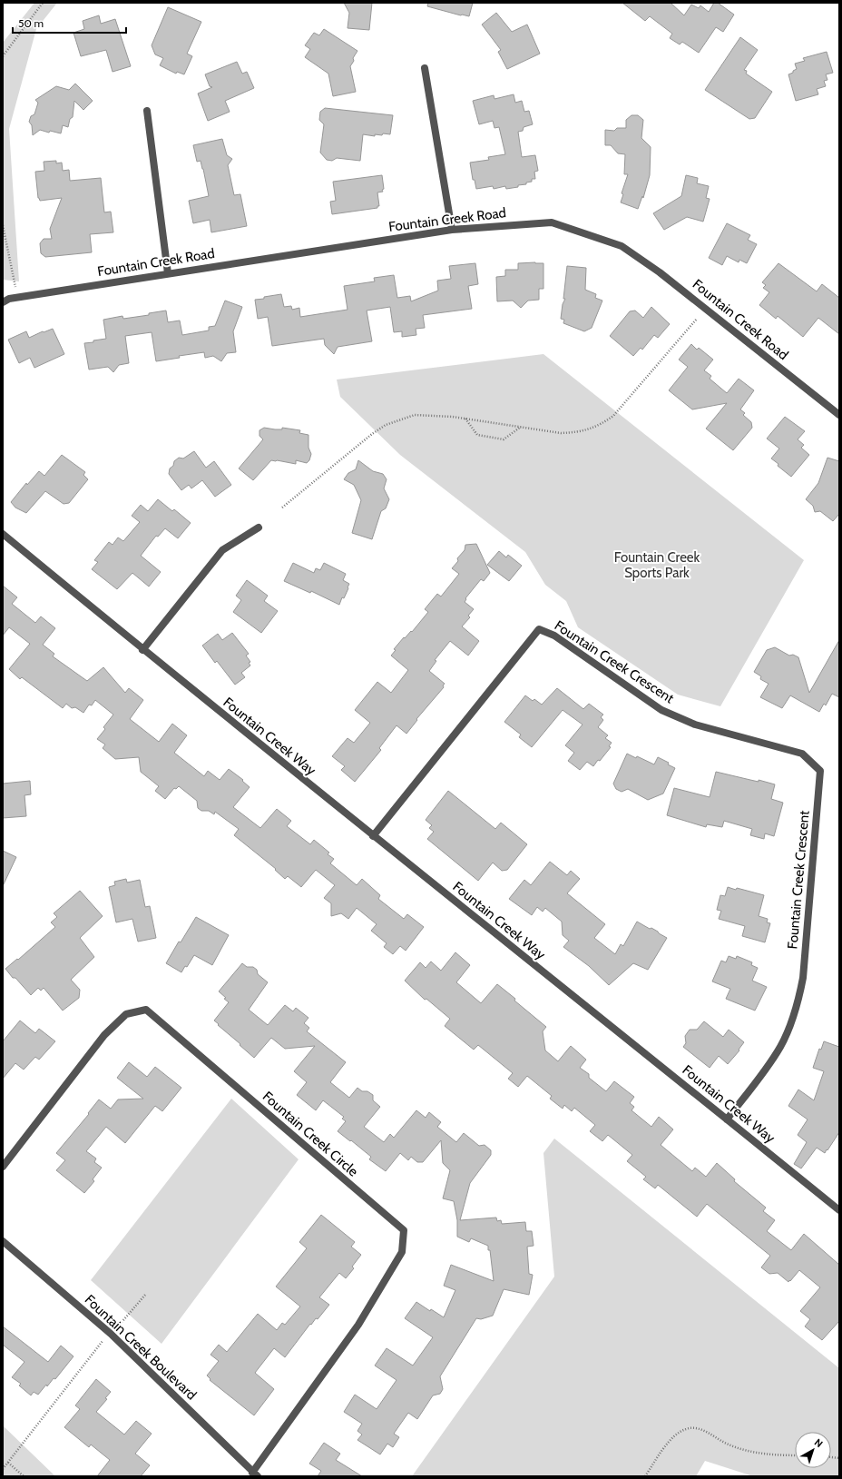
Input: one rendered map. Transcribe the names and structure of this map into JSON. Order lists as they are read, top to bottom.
{
  "streets": {
    "street": [
      "Fountain Creek Road",
      "Fountain Creek Crescent",
      "Fountain Creek Way",
      "Fountain Creek Circle",
      "Fountain Creek Boulevard"
    ]
  },
  "crossings": [
    ["Fountain Creek Crescent", "Fountain Creek Way"],
    ["Fountain Creek Circle", "Fountain Creek Boulevard"]
  ],
  "parks": ["Fountain Creek Sports Park"],
  "scale_bar": "50 m",
  "north": "top right"
}
